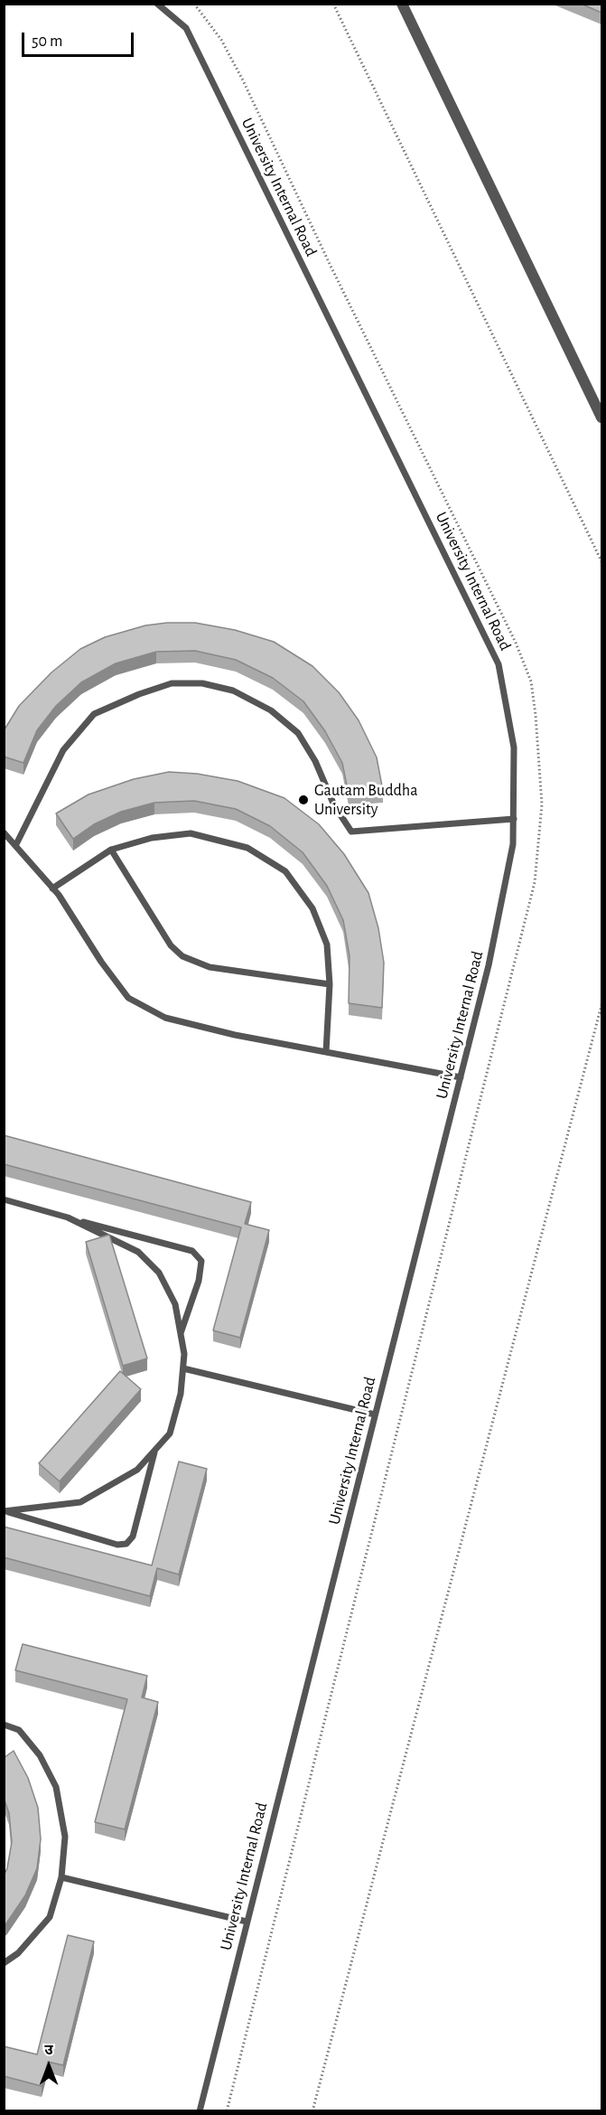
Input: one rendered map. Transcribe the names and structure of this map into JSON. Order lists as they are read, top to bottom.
{
  "streets": {
    "lane": ["University Internal Road"]
  },
  "places": ["Gautam Buddha University"],
  "scale_bar": "50 m",
  "north": "top"
}
